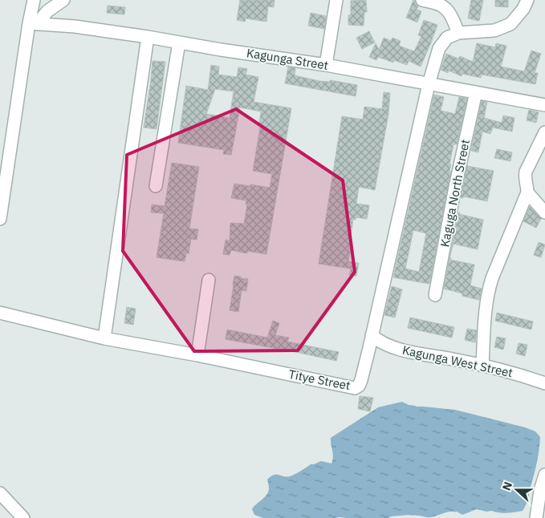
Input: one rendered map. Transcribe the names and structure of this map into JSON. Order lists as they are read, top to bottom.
{
  "streets": {
    "street": [
      "Kagunga Street",
      "Kaguga North Street",
      "Kagunga West Street",
      "Titye Street"
    ]
  },
  "crossings": [
    ["Kagunga Street", "Kaguga North Street"],
    ["Kagunga Street", "Titye Street"],
    ["Kagunga West Street", "Titye Street"]
  ],
  "north": "left"
}
